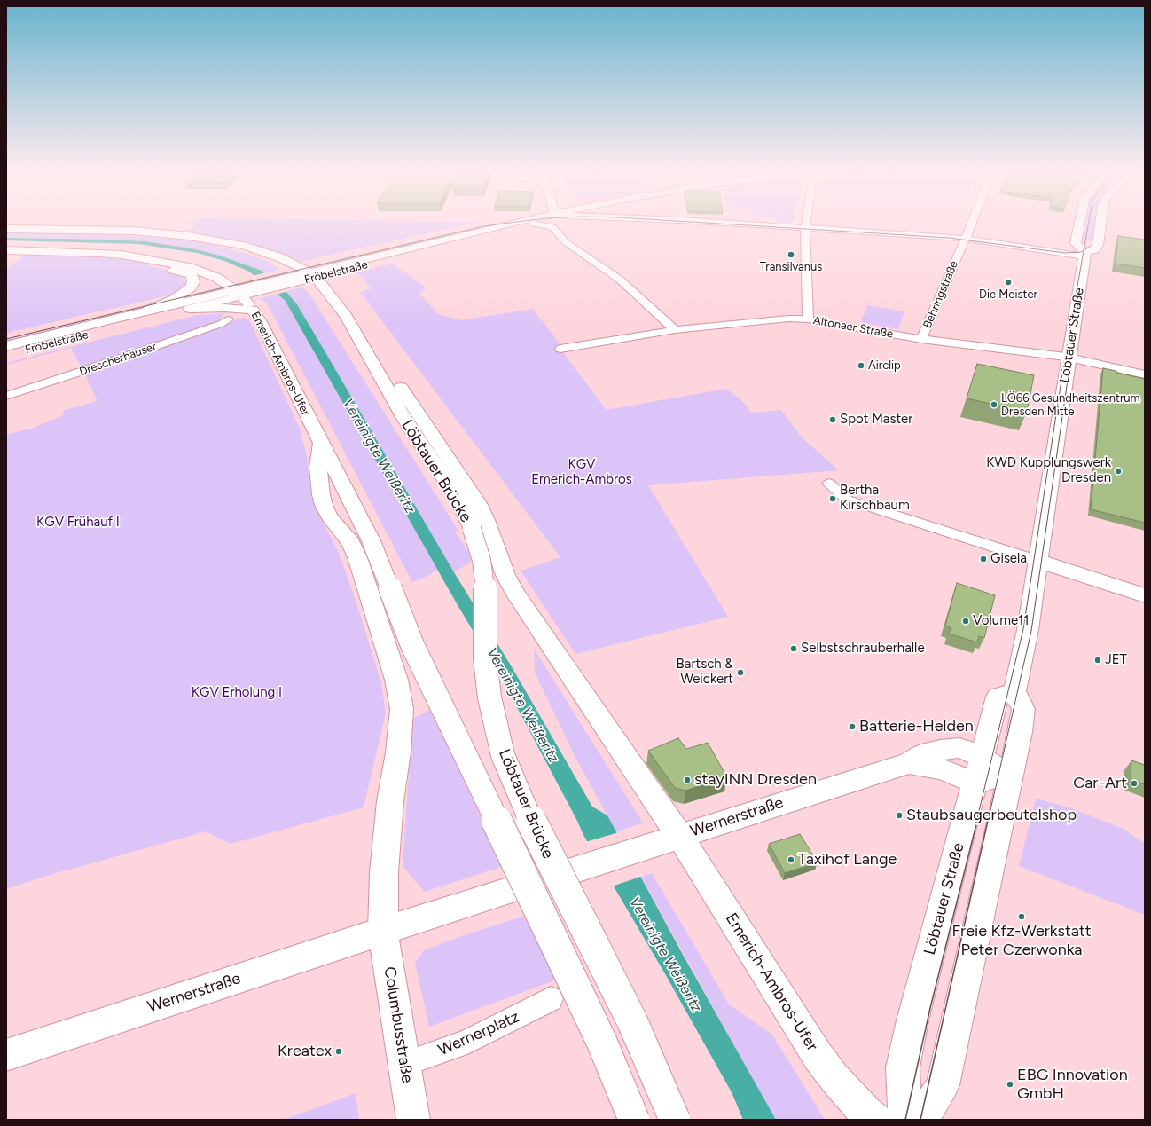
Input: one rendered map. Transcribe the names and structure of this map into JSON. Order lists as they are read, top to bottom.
{
  "streets": {
    "main road": [
      "Fröbelstraße",
      "Löbtauer Straße",
      "Emerich-Ambros-Ufer",
      "Löbtauer Brücke",
      "Wernerstraße",
      "Columbusstraße"
    ],
    "street": [
      "Behringstraße",
      "Altonaer Straße",
      "Drescherhäuser",
      "Wernerplatz"
    ]
  },
  "crossings": [
    ["Fröbelstraße", "Emerich-Ambros-Ufer"],
    ["Behringstraße", "Altonaer Straße"],
    ["Altonaer Straße", "Löbtauer Straße"],
    ["Löbtauer Straße", "Wernerstraße"],
    ["Emerich-Ambros-Ufer", "Löbtauer Brücke"],
    ["Emerich-Ambros-Ufer", "Wernerstraße"],
    ["Emerich-Ambros-Ufer", "Columbusstraße"],
    ["Wernerstraße", "Columbusstraße"],
    ["Columbusstraße", "Wernerplatz"]
  ],
  "water": ["Vereinigte Weißeritz"],
  "parks": ["KGV Emerich-Ambros", "KGV Frühauf I", "KGV Erholung I"],
  "places": [
    "Transilvanus",
    "Die Meister",
    "Airclip",
    "LÖ66 Gesundheitszentrum Dresden Mitte",
    "Spot Master",
    "KWD Kupplungswerk Dresden",
    "Bertha Kirschbaum",
    "Gisela",
    "Volume11",
    "Selbstschrauberhalle",
    "JET",
    "Bartsch & Weickert",
    "Batterie-Helden",
    "stayINN Dresden",
    "Car-Art",
    "Staubsaugerbeutelshop",
    "Taxihof Lange",
    "Freie Kfz-Werkstatt Peter Czerwonka",
    "Kreatex",
    "EBG Innovation GmbH"
  ]
}
